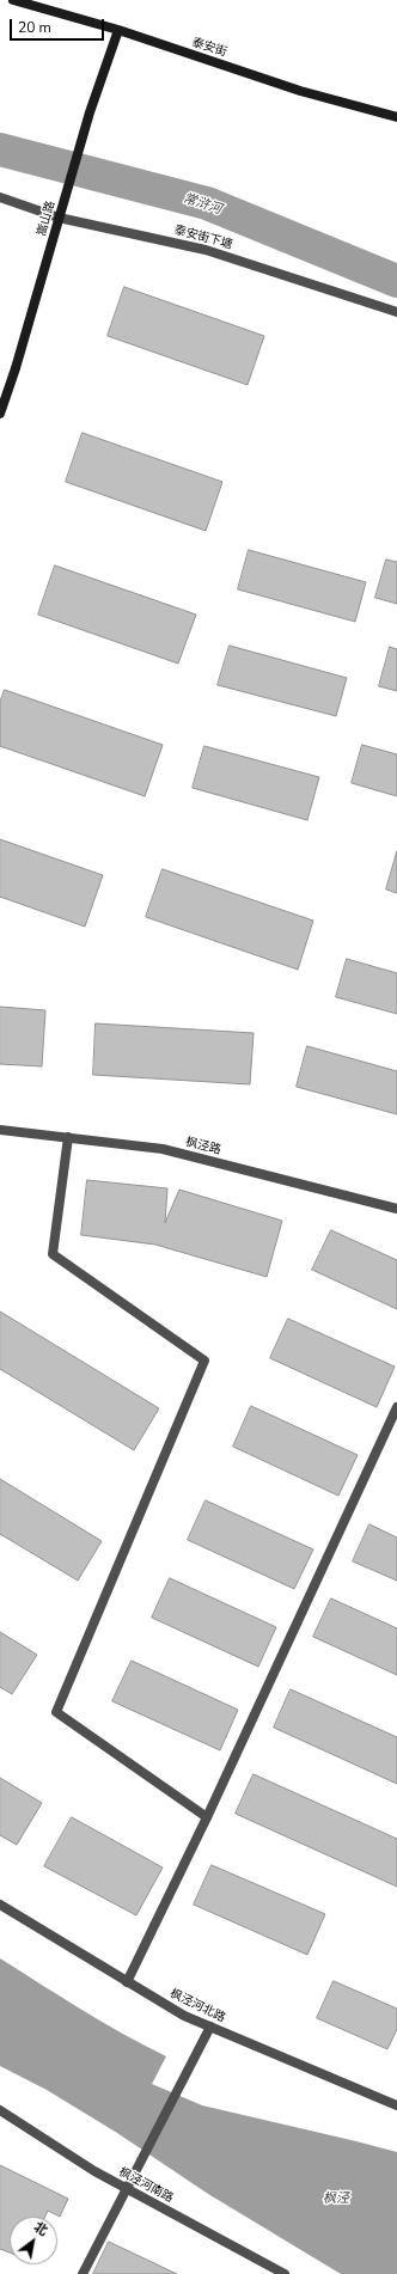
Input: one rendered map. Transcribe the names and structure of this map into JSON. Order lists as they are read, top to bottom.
{
  "streets": {
    "street": [
      "泰安街",
      "嵩山路",
      "泰安街下塘",
      "枫泾路",
      "枫泾河北路",
      "枫泾河南路"
    ]
  },
  "crossings": [
    ["泰安街", "嵩山路"],
    ["嵩山路", "泰安街下塘"]
  ],
  "water": ["常浒河", "枫泾"],
  "scale_bar": "20 m",
  "north": "top right"
}
